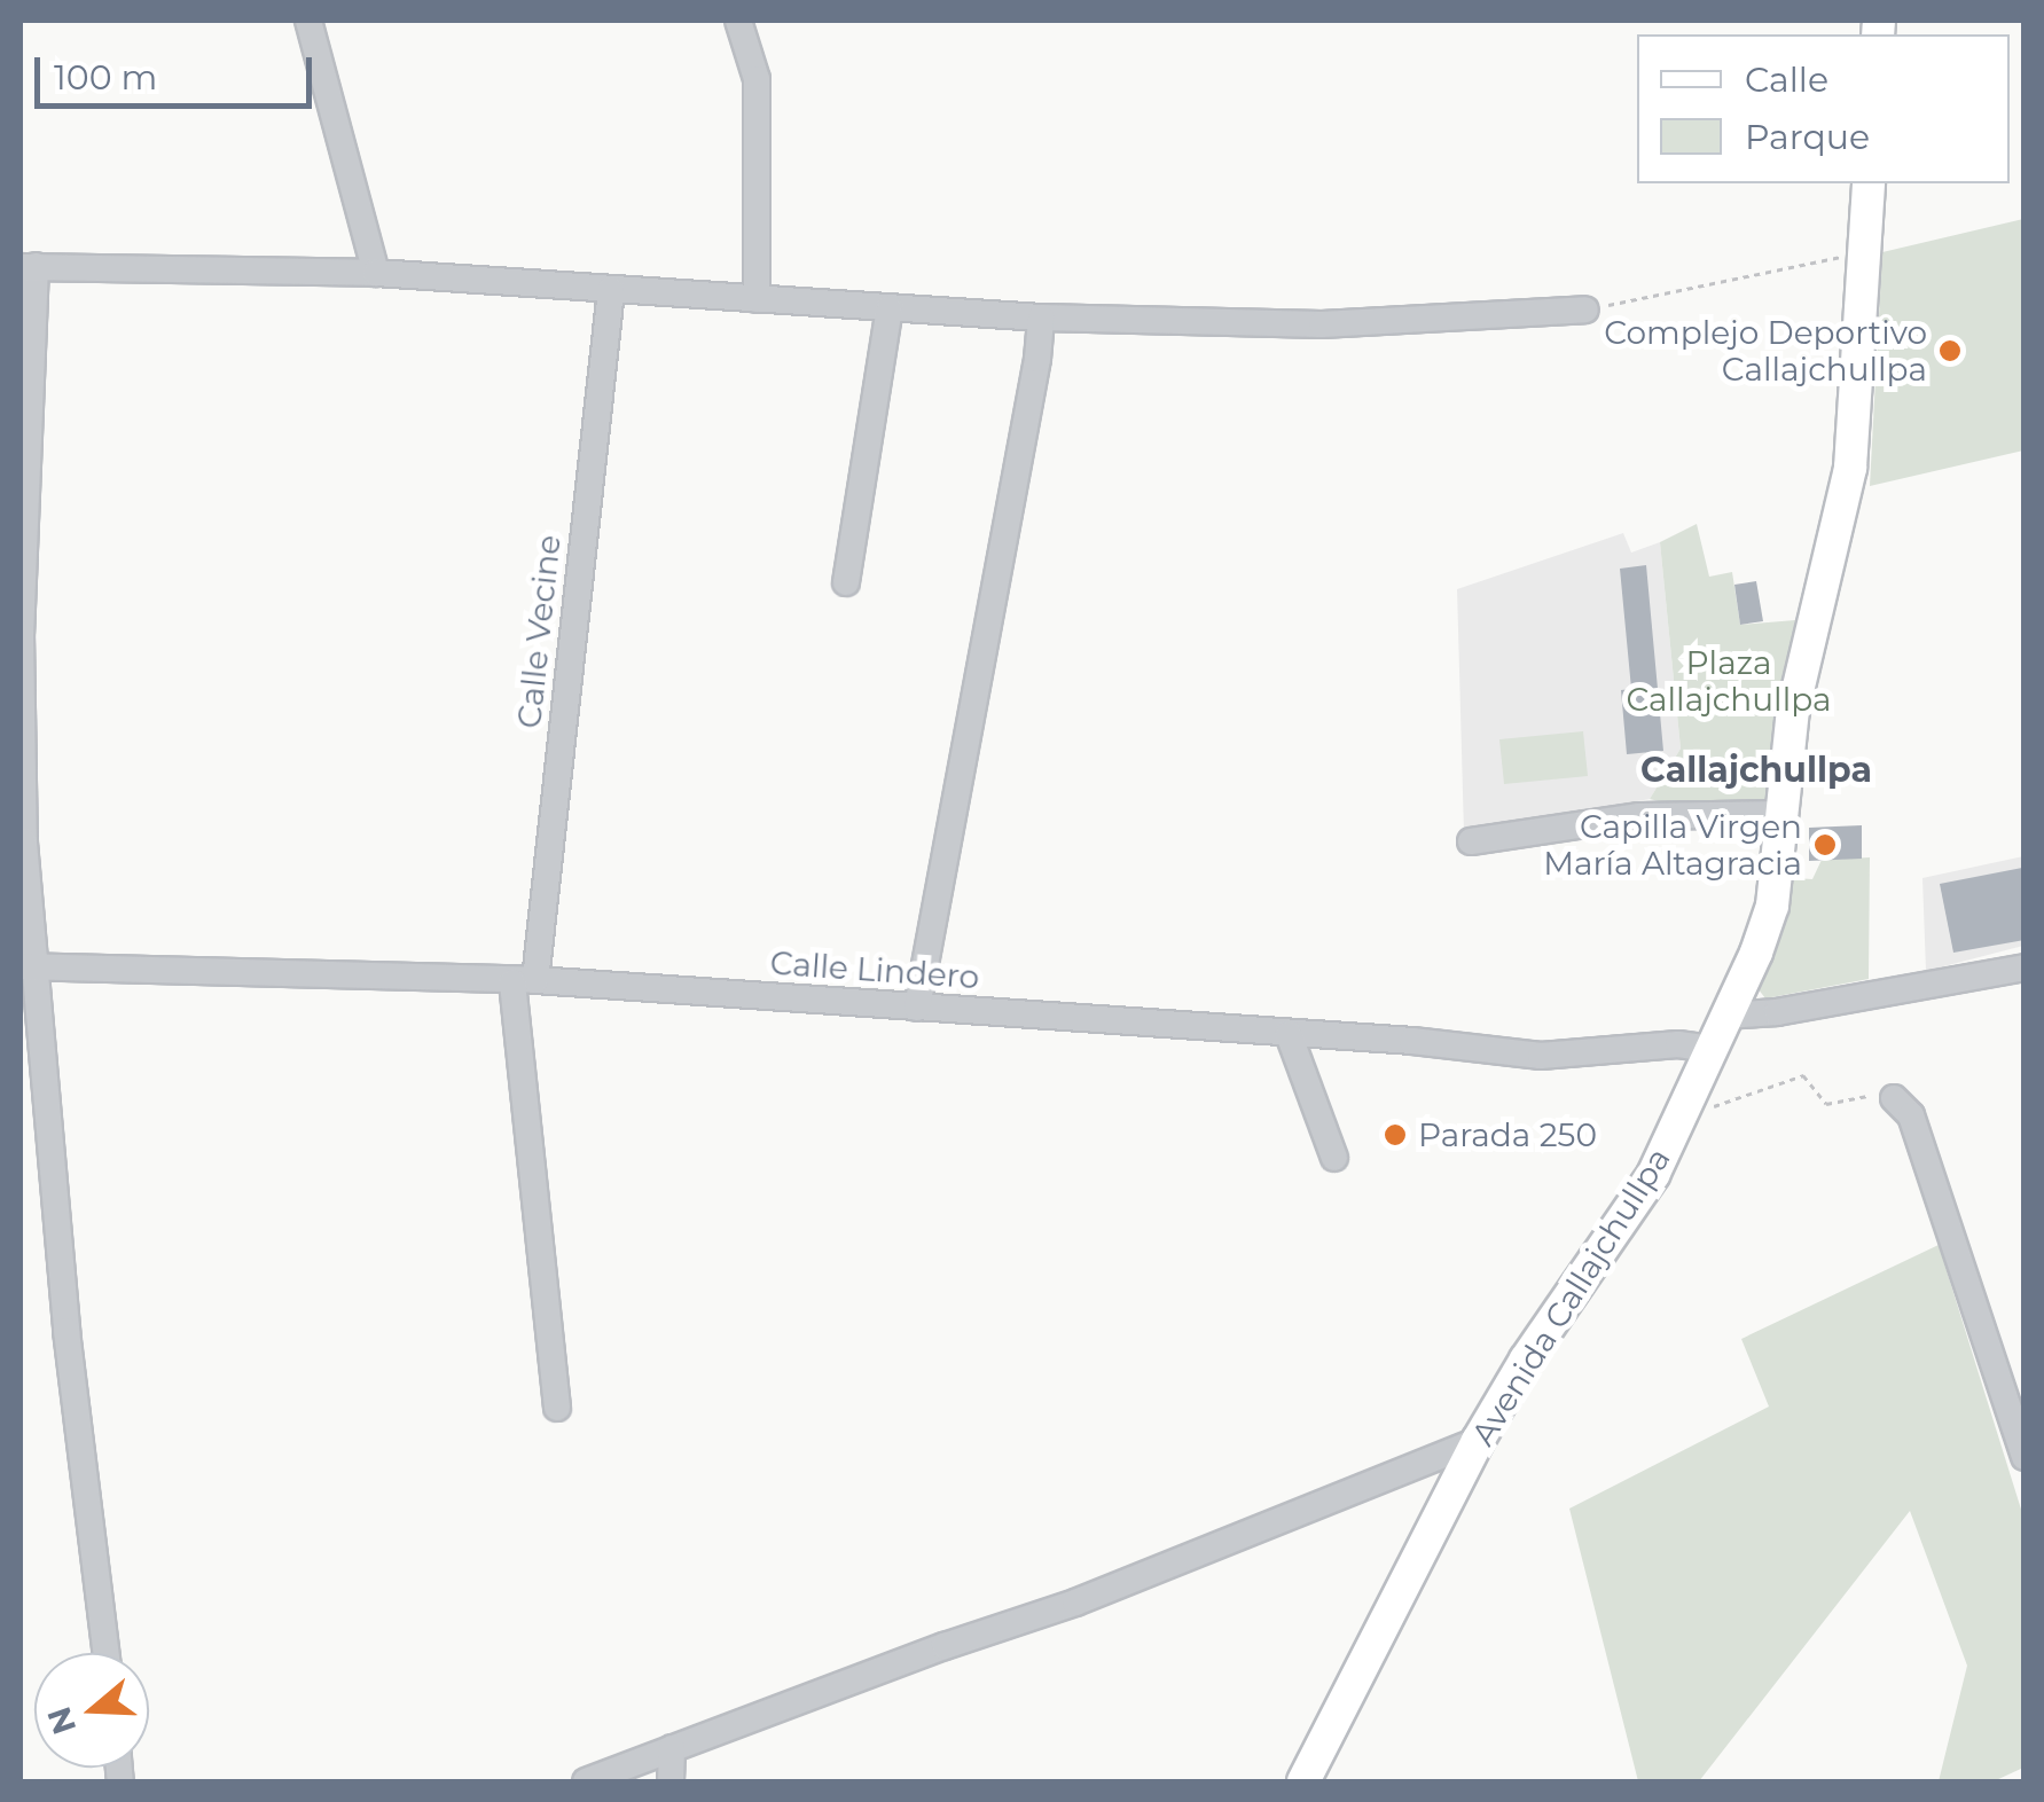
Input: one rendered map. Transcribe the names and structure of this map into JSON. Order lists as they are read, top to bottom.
{
  "streets": {
    "main road": ["Avenida Callajchullpa"],
    "street": ["Calle Vecine", "Calle Lindero"]
  },
  "crossings": [
    ["Calle Vecine", "Calle Lindero"],
    ["Calle Lindero", "Avenida Callajchullpa"]
  ],
  "districts": ["Callajchullpa"],
  "parks": ["Plaza Callajchullpa"],
  "places": ["Complejo Deportivo Callajchullpa", "Capilla Virgen María Altagracia", "Parada 250"],
  "legend": ["Calle", "Parque"],
  "scale_bar": "100 m",
  "north": "left"
}
